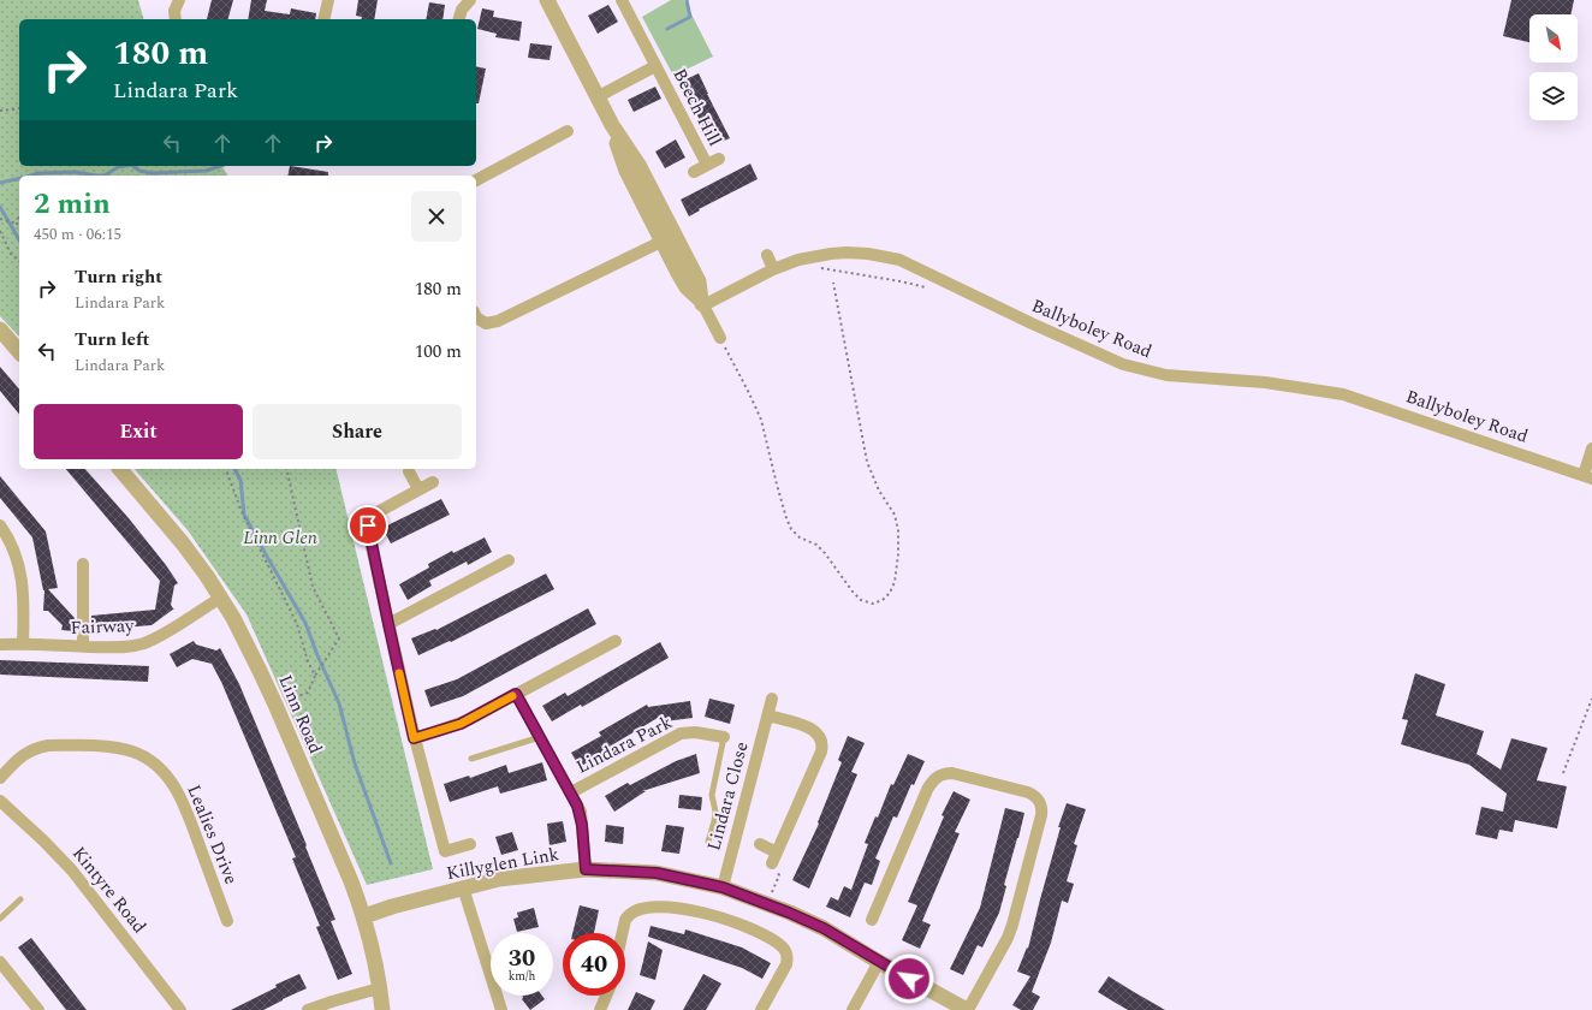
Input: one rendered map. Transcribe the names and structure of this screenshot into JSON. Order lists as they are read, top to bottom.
{
  "streets": {
    "street": [
      "Beech Hill",
      "Ballyboley Road",
      "Fairway",
      "Linn Road",
      "Lindara Park",
      "Lindara Close",
      "Lealies Drive",
      "Killyglen Link",
      "Kintyre Road"
    ]
  },
  "crossings": [
    ["Fairway", "Linn Road"],
    ["Linn Road", "Killyglen Link"],
    ["Lindara Park", "Killyglen Link"],
    ["Lindara Close", "Killyglen Link"]
  ],
  "parks": ["Linn Glen"],
  "north": "bottom right",
  "page": {
    "turn": ["180 m", "Lindara Park"],
    "heading": ["2 min", "450 m · 06:15"],
    "list": [
      {
        "name": "Turn right",
        "note": "Lindara Park",
        "value": "180 m"
      },
      {
        "name": "Turn left",
        "note": "Lindara Park",
        "value": "100 m"
      }
    ],
    "buttons": ["Exit", "Share"],
    "speed": "30 km/h",
    "limit": "40"
  }
}
